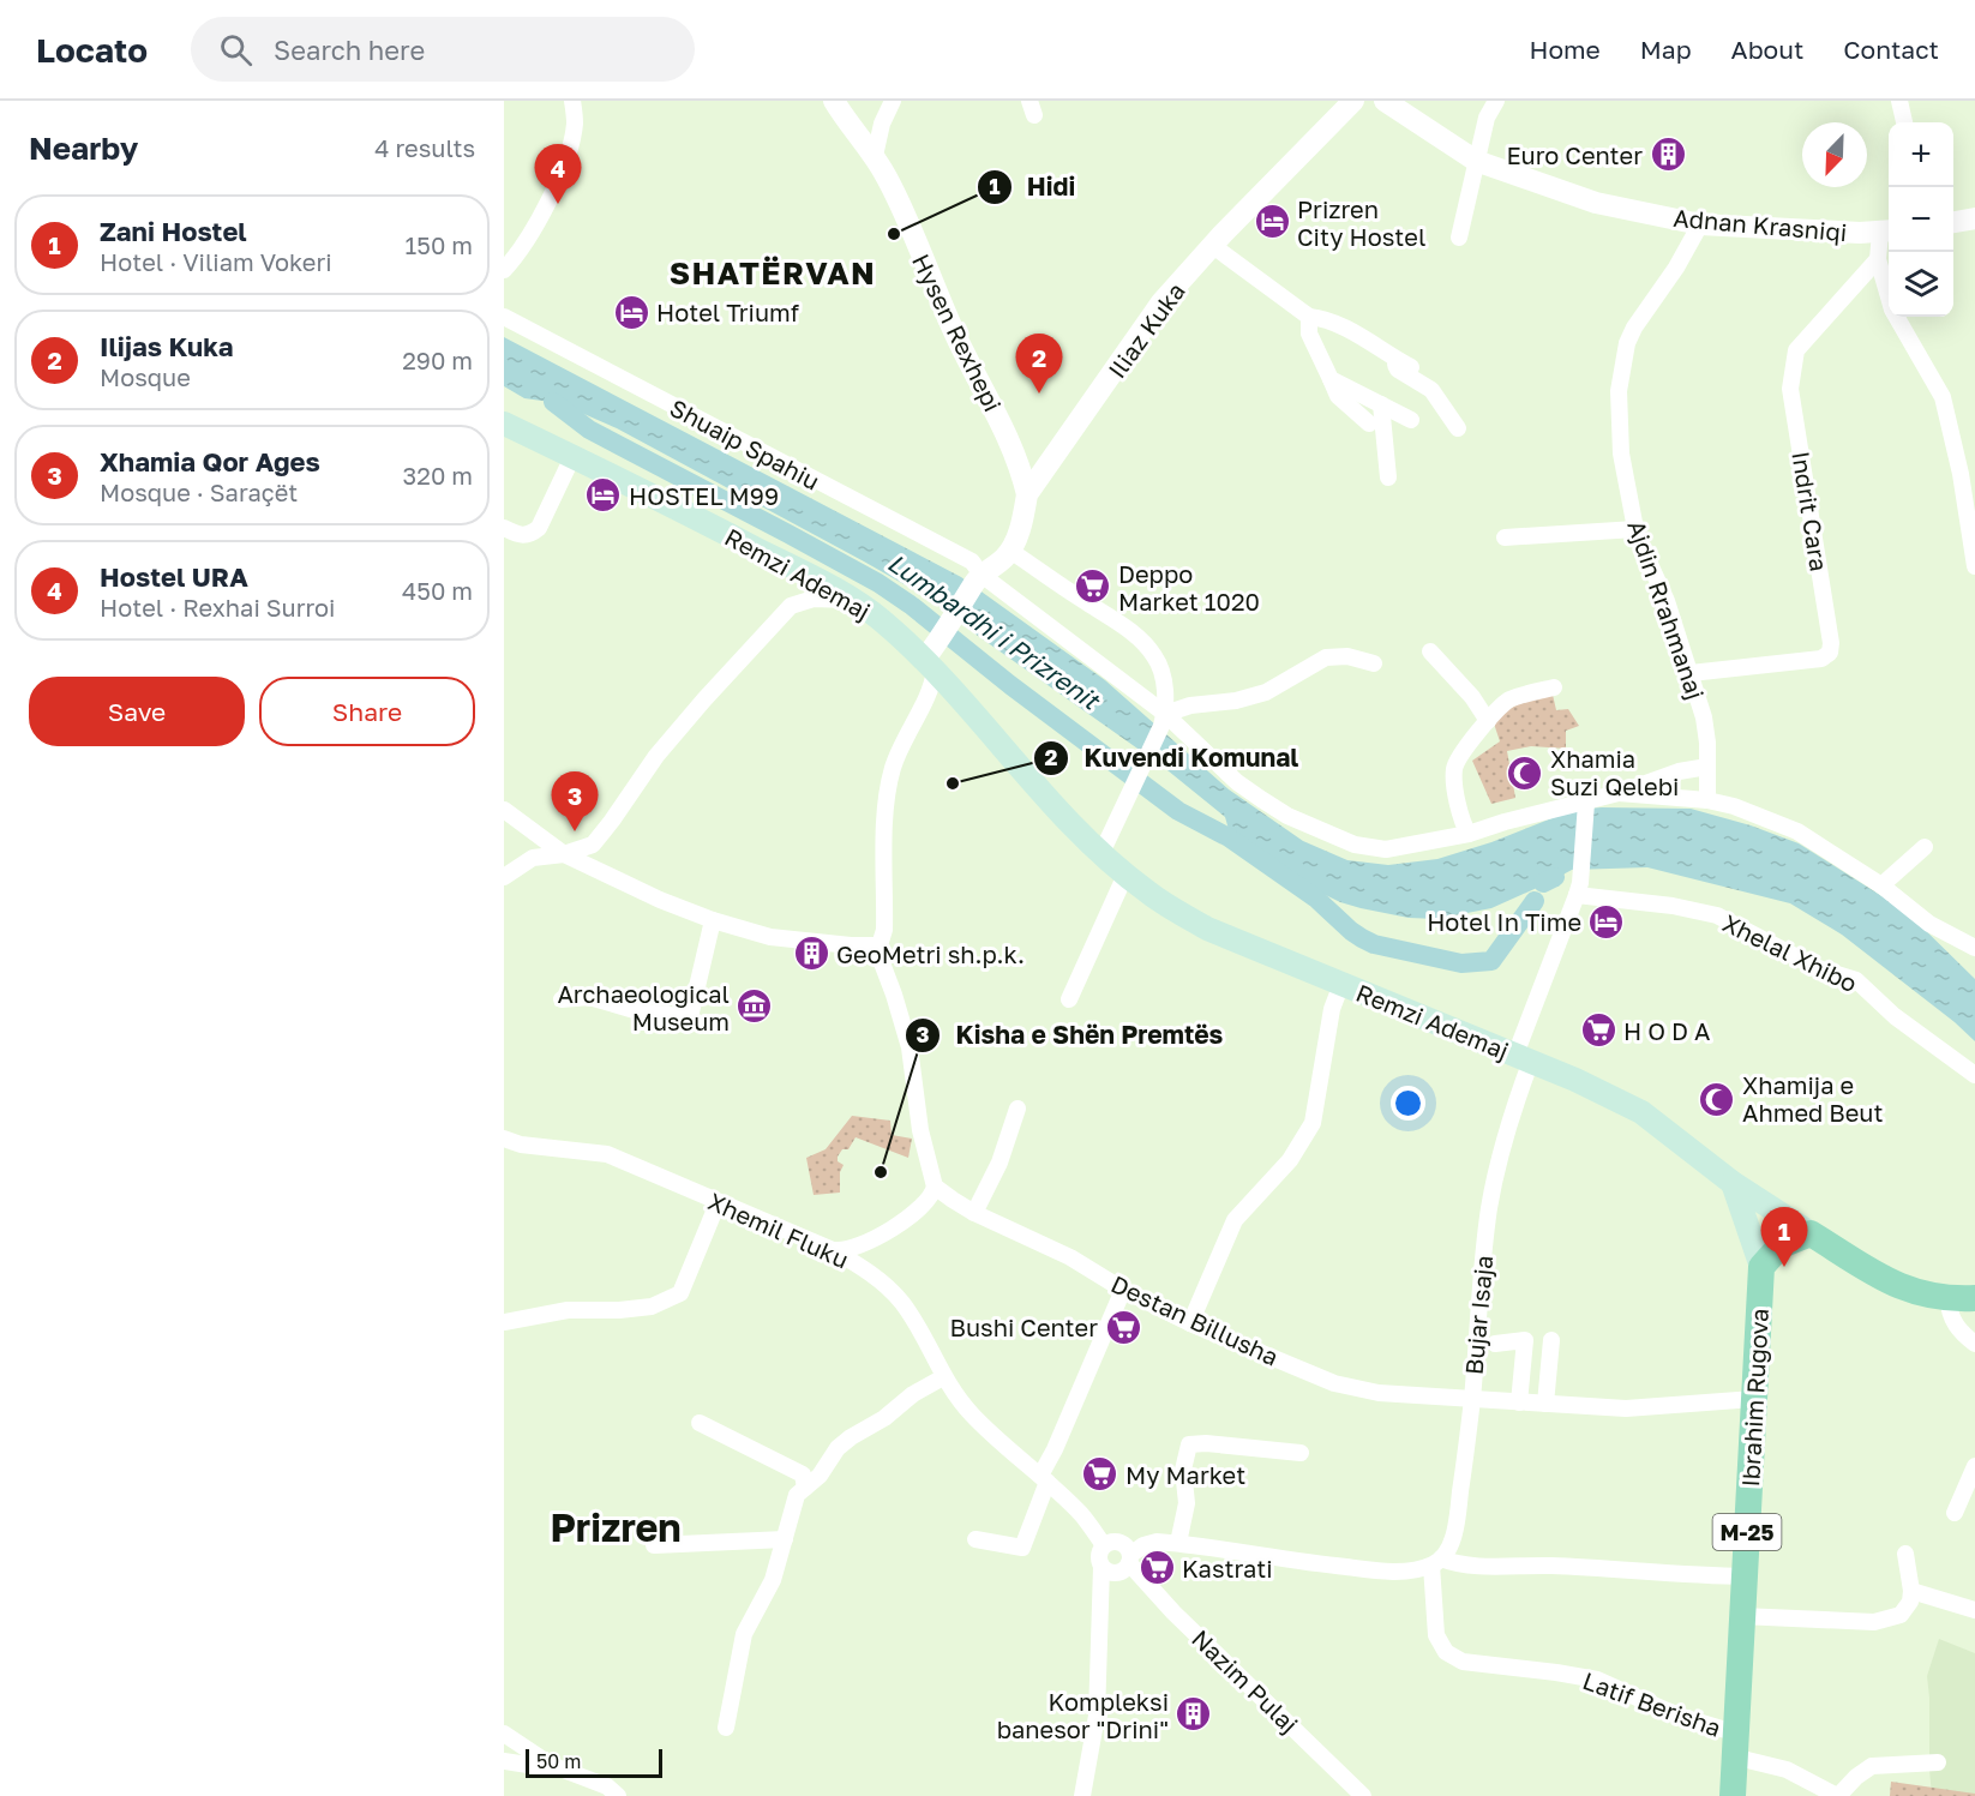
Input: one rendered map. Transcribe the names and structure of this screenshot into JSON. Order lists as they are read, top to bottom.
{
  "streets": {
    "main road": ["Remzi Ademaj", "Ibrahim Rugova", "M-25"],
    "street": [
      "Adnan Krasniqi",
      "Iliaz Kuka",
      "Hysen Rexhepi",
      "Shuaip Spahiu",
      "Indrit Cara",
      "Ajdin Rrahmanaj",
      "Xhelal Xhibo",
      "Xhemil Fluku",
      "Bujar Isaja",
      "Destan Billusha",
      "Nazim Pulaj",
      "Latif Berisha"
    ]
  },
  "crossings": [
    ["Adnan Krasniqi", "Ajdin Rrahmanaj"],
    ["Iliaz Kuka", "Hysen Rexhepi"],
    ["Shuaip Spahiu", "Ajdin Rrahmanaj"],
    ["Indrit Cara", "Ajdin Rrahmanaj"],
    ["Remzi Ademaj", "Bujar Isaja"],
    ["Remzi Ademaj", "Ibrahim Rugova"],
    ["Xhemil Fluku", "Nazim Pulaj"],
    ["Bujar Isaja", "Destan Billusha"],
    ["Bujar Isaja", "Latif Berisha"],
    ["Destan Billusha", "Ibrahim Rugova"],
    ["Ibrahim Rugova", "Latif Berisha"]
  ],
  "districts": ["SHATËRVAN", "Prizren"],
  "water": ["Lumbardhi i Prizrenit"],
  "places": {
    "building": ["Euro Center", "GeoMetri sh.p.k.", "Kompleksi banesor \"Drini\""],
    "hotel": [
      "Prizren City Hostel",
      "Hotel Triumf",
      "HOSTEL M99",
      "Hotel In Time"
    ],
    "other": ["Hidi", "Kuvendi Komunal", "Kisha e Shën Premtës"],
    "supermarket": [
      "Deppo Market 1020",
      "H O D A",
      "Bushi Center",
      "My Market",
      "Kastrati"
    ],
    "mosque": ["Xhamia Suzi Qelebi", "Xhamija e Ahmed Beut"],
    "museum": ["Archaeological Museum"]
  },
  "scale_bar": "50 m",
  "north": "bottom left",
  "page": {
    "header": "Locato",
    "search": "Search here",
    "nav": [
      "Home",
      "Map",
      "About",
      "Contact"
    ],
    "heading": ["Nearby", "4 results"],
    "map_buttons": ["+", "−"],
    "pins": [
      "4",
      "2",
      "3",
      "1"
    ],
    "list": [
      {
        "mark": "1",
        "name": "Zani Hostel",
        "note": "Hotel · Viliam Vokeri",
        "value": "150 m"
      },
      {
        "mark": "2",
        "name": "Ilijas Kuka",
        "note": "Mosque",
        "value": "290 m"
      },
      {
        "mark": "3",
        "name": "Xhamia Qor Ages",
        "note": "Mosque · Saraçët",
        "value": "320 m"
      },
      {
        "mark": "4",
        "name": "Hostel URA",
        "note": "Hotel · Rexhai Surroi",
        "value": "450 m"
      }
    ],
    "buttons": ["Save", "Share"],
    "scale": "50 m"
  }
}
